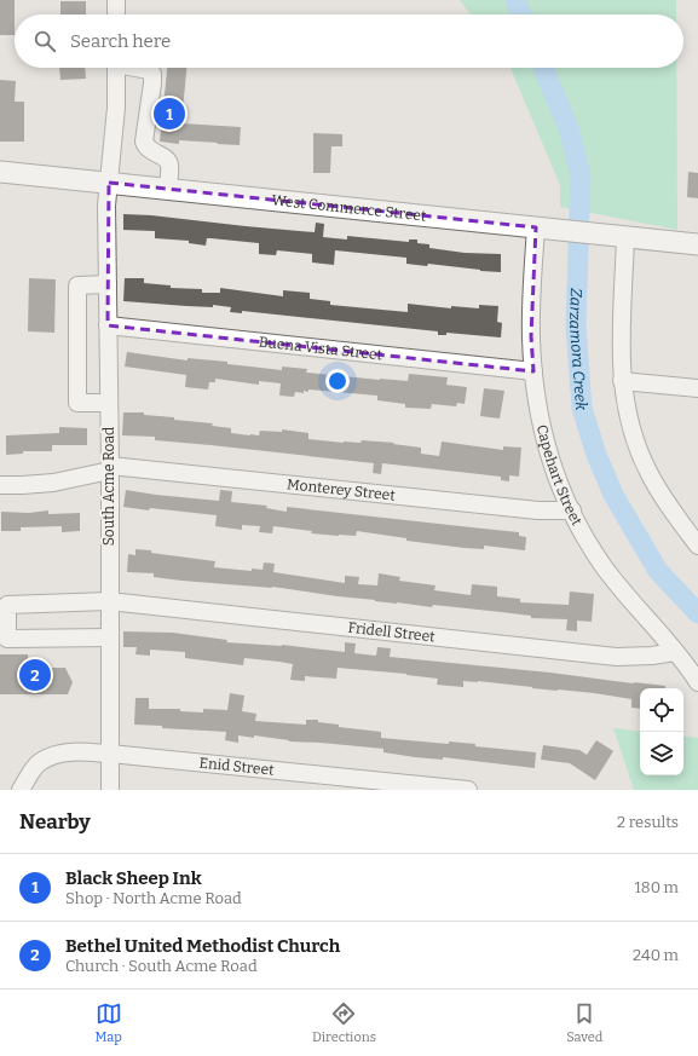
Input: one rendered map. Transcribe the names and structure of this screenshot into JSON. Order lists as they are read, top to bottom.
{
  "streets": {
    "main road": ["West Commerce Street"],
    "street": [
      "Buena Vista Street",
      "Capehart Street",
      "South Acme Road",
      "Monterey Street",
      "Fridell Street",
      "Enid Street"
    ]
  },
  "crossings": [
    ["West Commerce Street", "Capehart Street"],
    ["West Commerce Street", "South Acme Road"],
    ["Buena Vista Street", "Capehart Street"],
    ["Buena Vista Street", "South Acme Road"],
    ["Capehart Street", "Monterey Street"],
    ["Capehart Street", "Fridell Street"],
    ["South Acme Road", "Monterey Street"],
    ["South Acme Road", "Fridell Street"],
    ["South Acme Road", "Enid Street"]
  ],
  "water": ["Zarzamora Creek"],
  "page": {
    "search": "Search here",
    "pins": ["1", "2"],
    "heading": ["Nearby", "2 results"],
    "list": [
      {
        "mark": "1",
        "name": "Black Sheep Ink",
        "note": "Shop · North Acme Road",
        "value": "180 m"
      },
      {
        "mark": "2",
        "name": "Bethel United Methodist Church",
        "note": "Church · South Acme Road",
        "value": "240 m"
      }
    ],
    "nav": ["Map", "Directions", "Saved"]
  }
}
